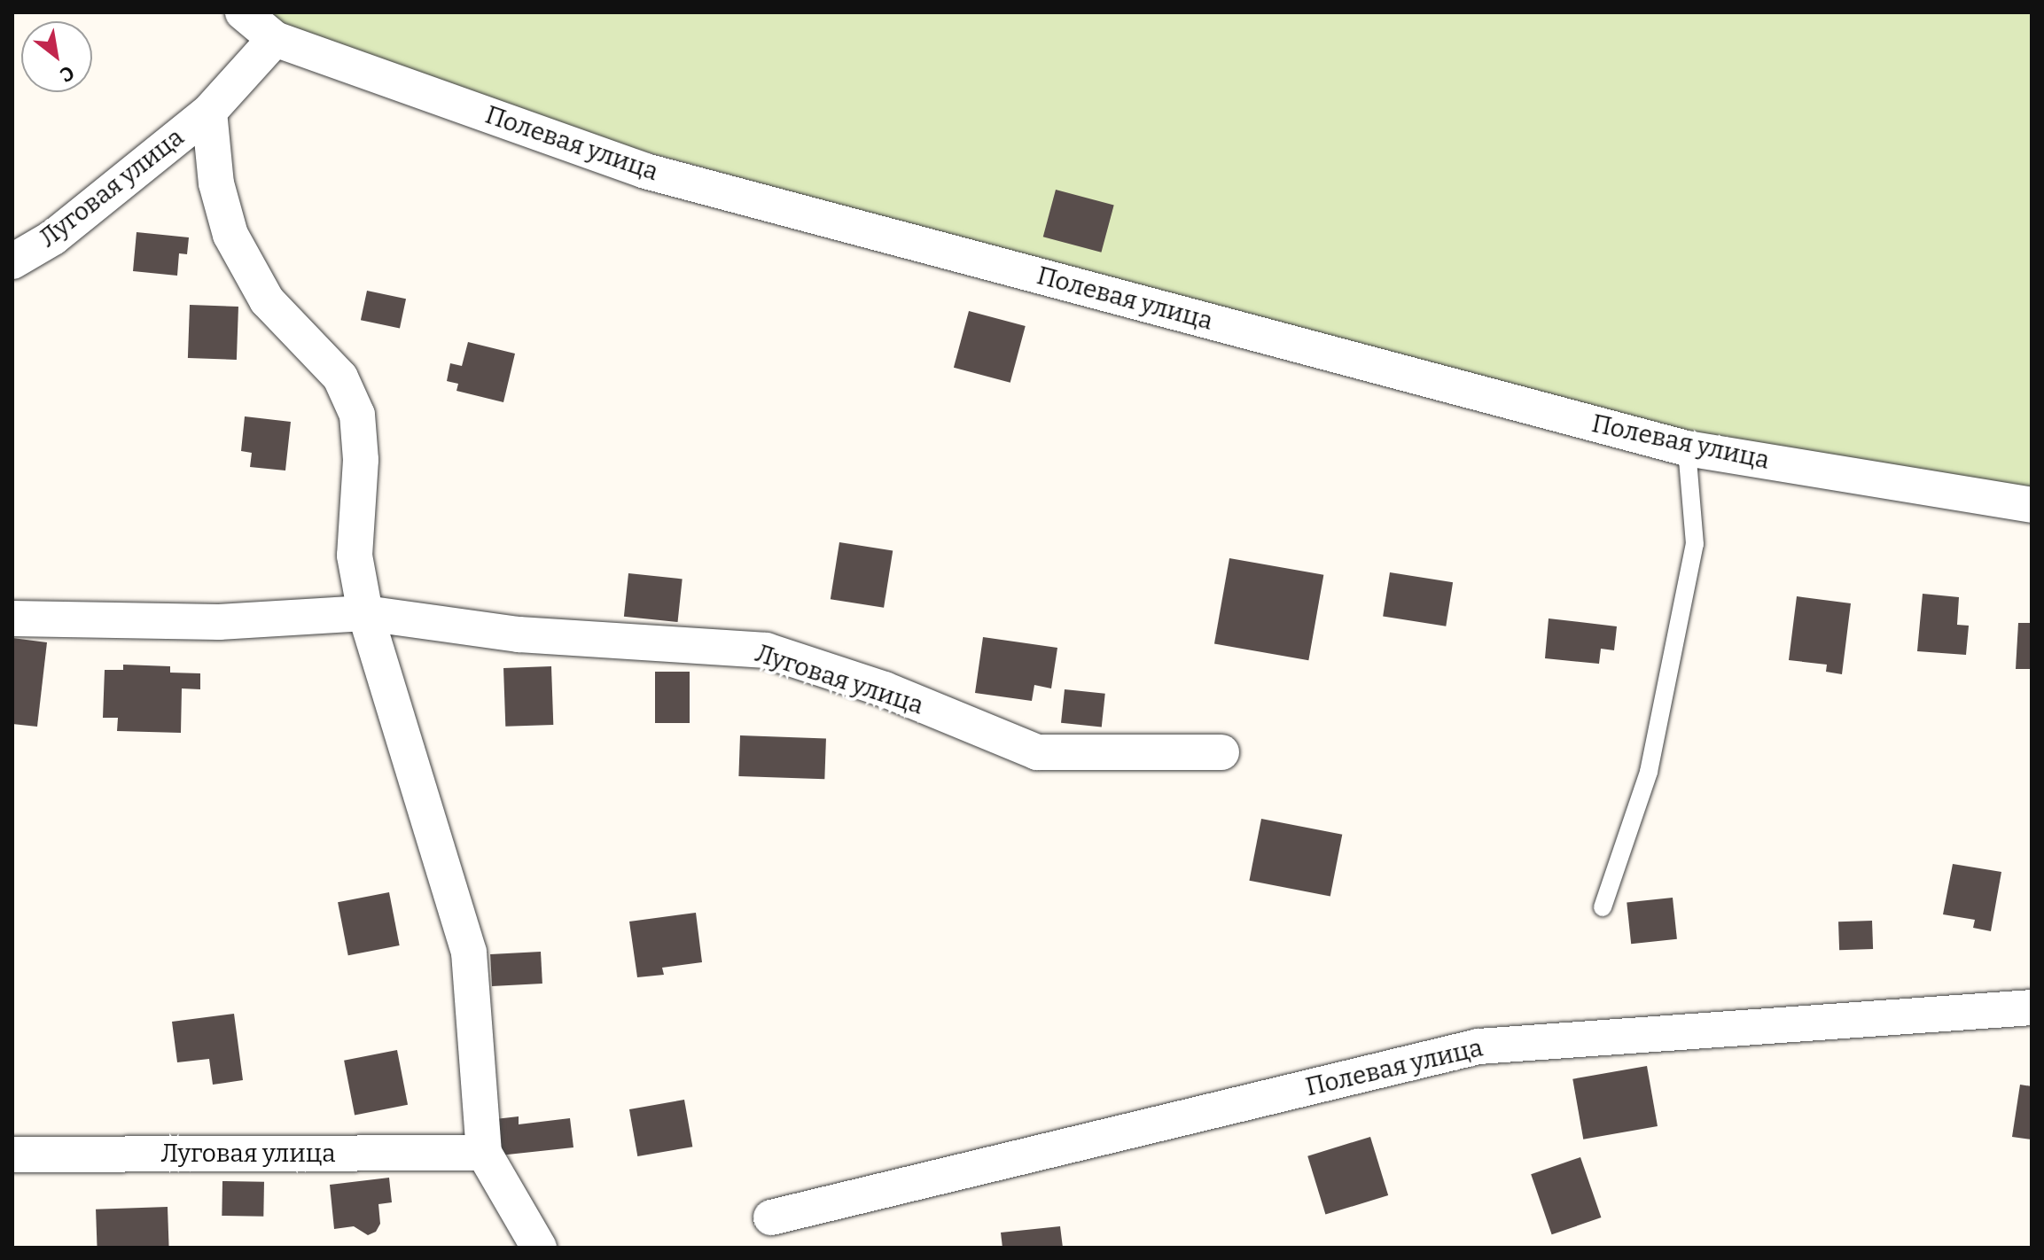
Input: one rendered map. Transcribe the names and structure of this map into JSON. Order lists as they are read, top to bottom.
{
  "streets": {
    "street": ["Полевая улица", "Луговая улица"]
  },
  "crossings": [
    ["Полевая улица", "Луговая улица"]
  ],
  "north": "bottom right"
}
